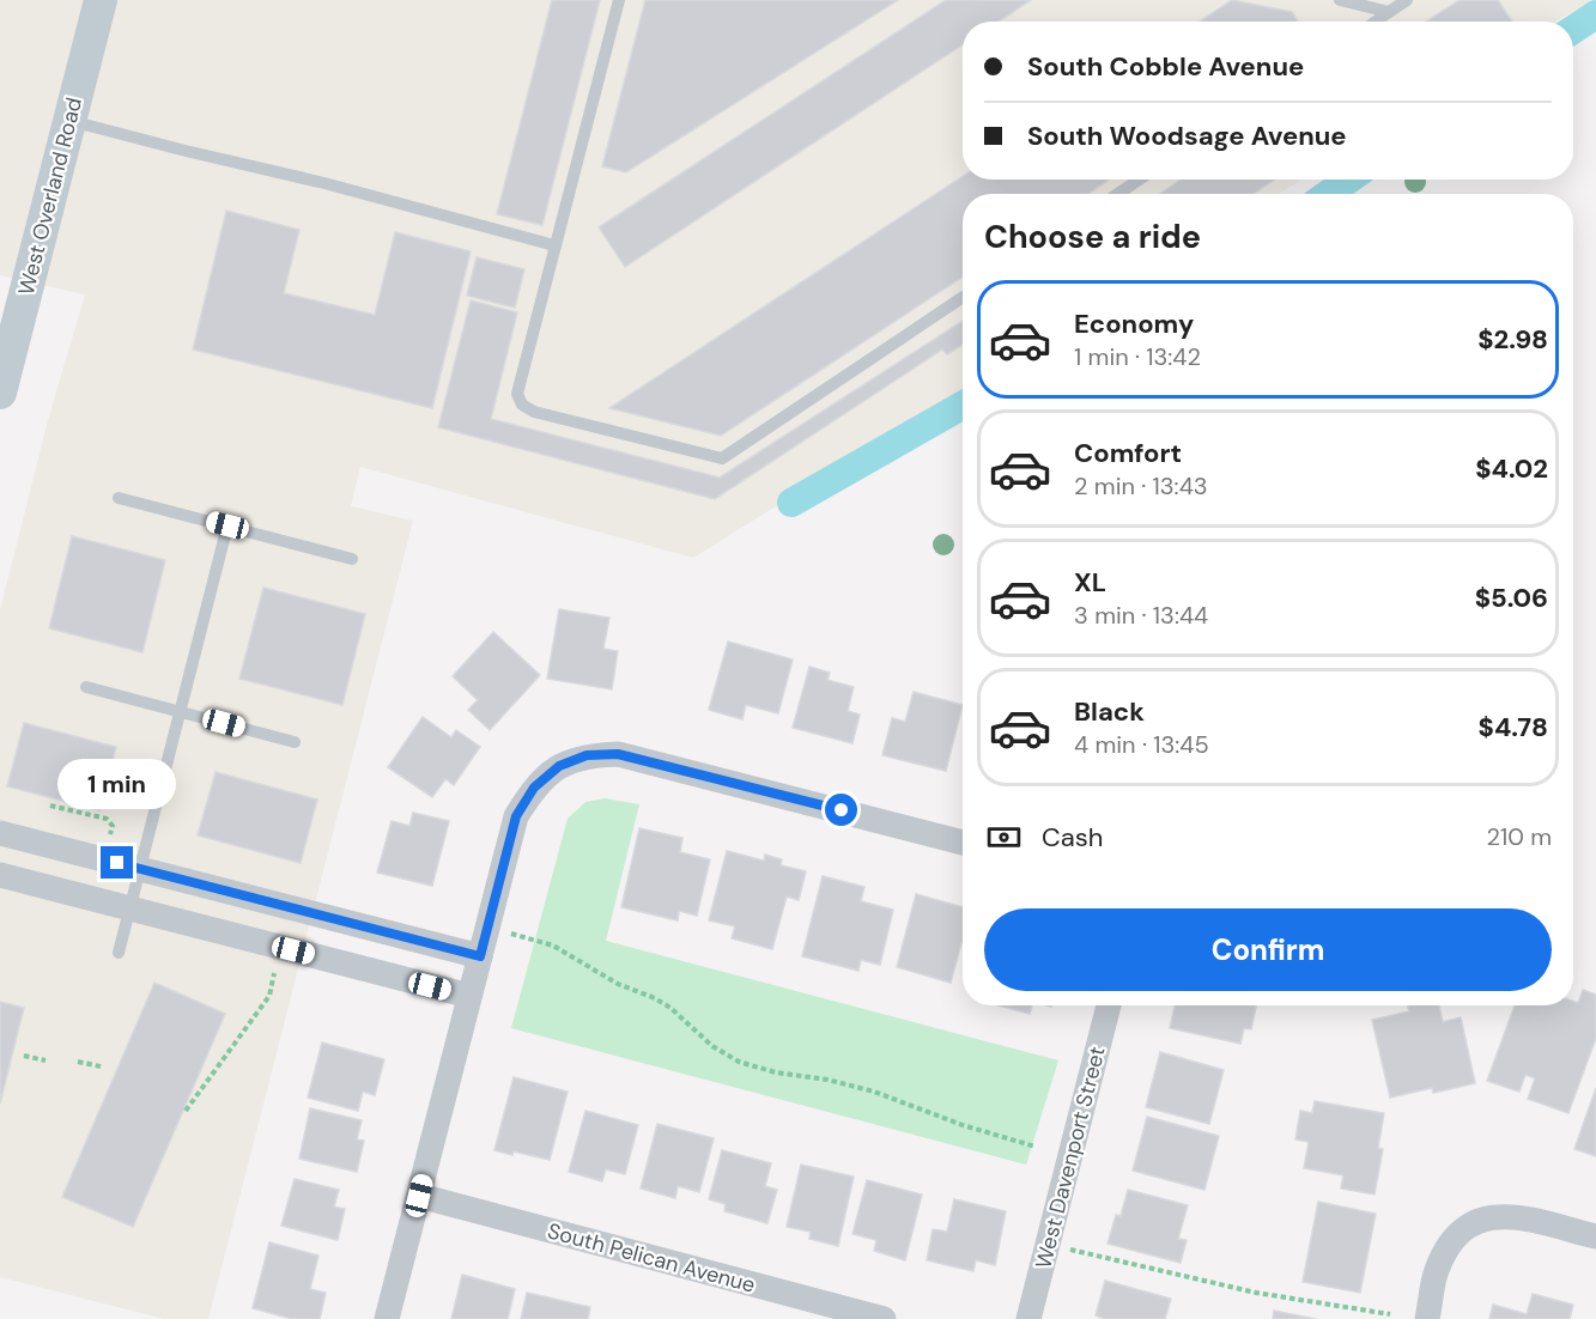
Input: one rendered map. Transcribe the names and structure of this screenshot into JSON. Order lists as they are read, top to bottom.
{
  "streets": {
    "street": ["West Overland Road", "West Davenport Street", "South Pelican Avenue"]
  },
  "page": {
    "banner": ["South Cobble Avenue", "South Woodsage Avenue"],
    "heading": "Choose a ride",
    "list": [
      {
        "name": "Economy",
        "note": "1 min · 13:42",
        "value": "$2.98"
      },
      {
        "name": "Comfort",
        "note": "2 min · 13:43",
        "value": "$4.02"
      },
      {
        "name": "XL",
        "note": "3 min · 13:44",
        "value": "$5.06"
      },
      {
        "name": "Black",
        "note": "4 min · 13:45",
        "value": "$4.78"
      }
    ],
    "bubble": "1 min",
    "pay": ["Cash", "210 m"],
    "buttons": "Confirm"
  }
}
